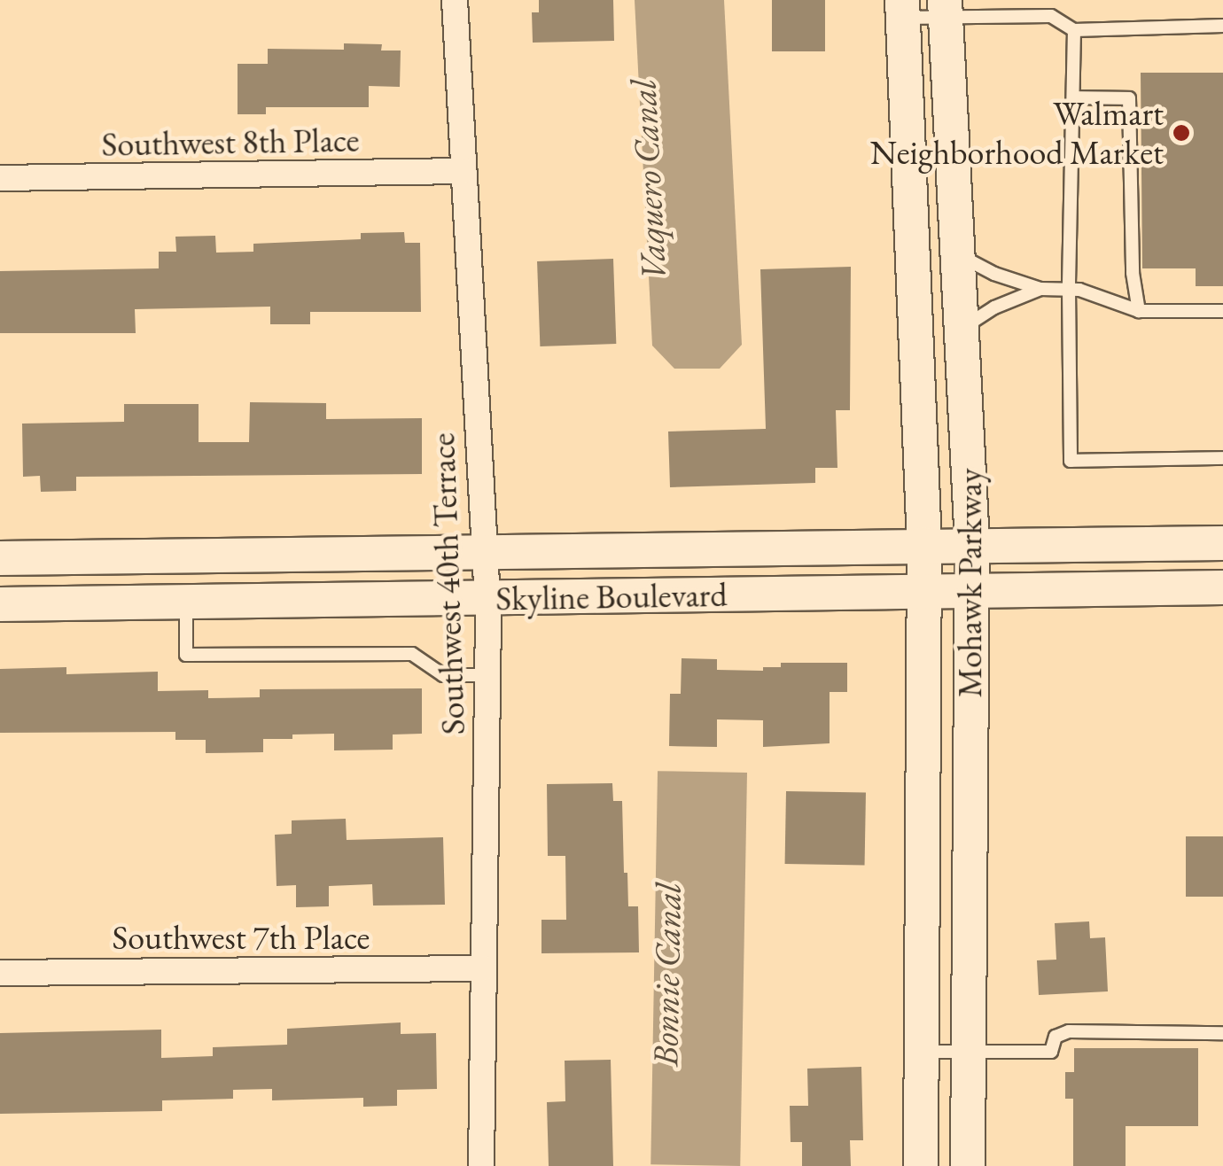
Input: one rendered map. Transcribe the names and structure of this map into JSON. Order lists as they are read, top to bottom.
{
  "streets": {
    "street": [
      "Southwest 8th Place",
      "Mohawk Parkway",
      "Southwest 40th Terrace",
      "Skyline Boulevard",
      "Southwest 7th Place"
    ]
  },
  "crossings": [
    ["Southwest 8th Place", "Southwest 40th Terrace"],
    ["Mohawk Parkway", "Skyline Boulevard"],
    ["Southwest 40th Terrace", "Skyline Boulevard"],
    ["Southwest 40th Terrace", "Southwest 7th Place"]
  ],
  "water": ["Vaquero Canal", "Bonnie Canal"],
  "places": ["Walmart Neighborhood Market"]
}
